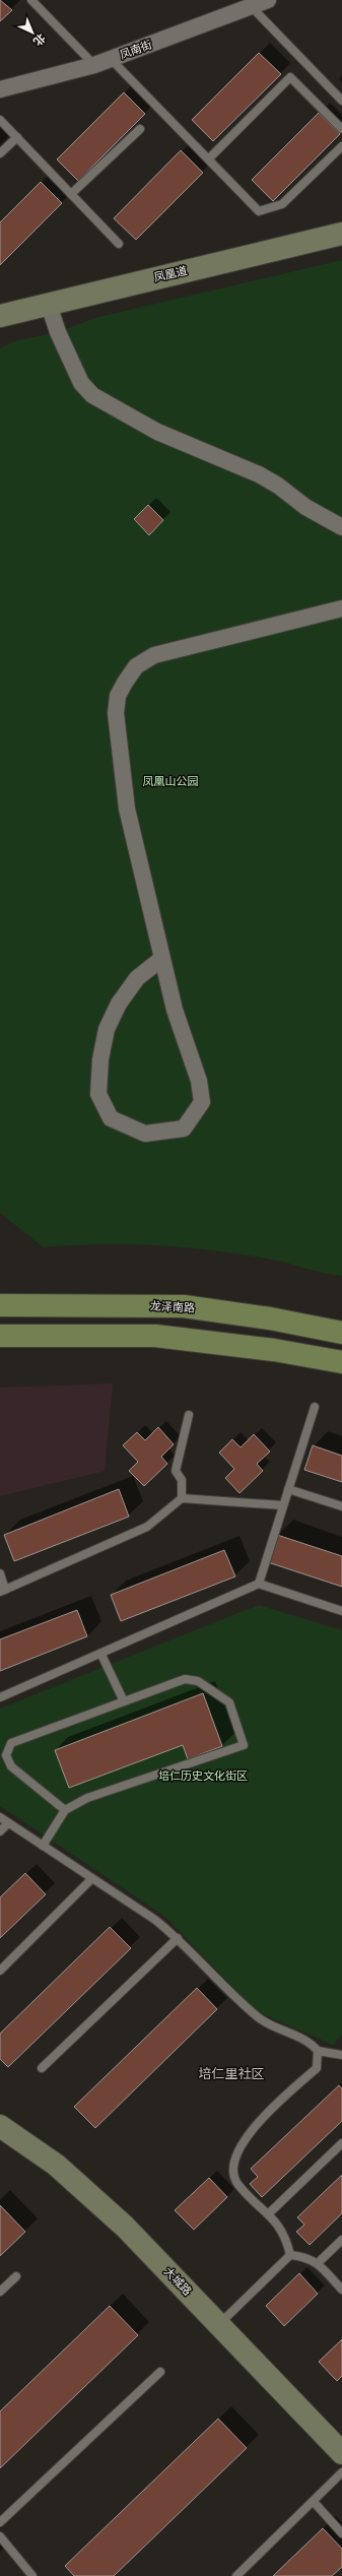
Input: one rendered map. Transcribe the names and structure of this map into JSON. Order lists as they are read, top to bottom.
{
  "streets": {
    "main road": ["龙泽南路"],
    "street": ["凤南街", "凤凰道", "大城路"]
  },
  "districts": ["培仁里社区"],
  "parks": ["凤凰山公园", "培仁历史文化街区"],
  "north": "bottom right"
}
